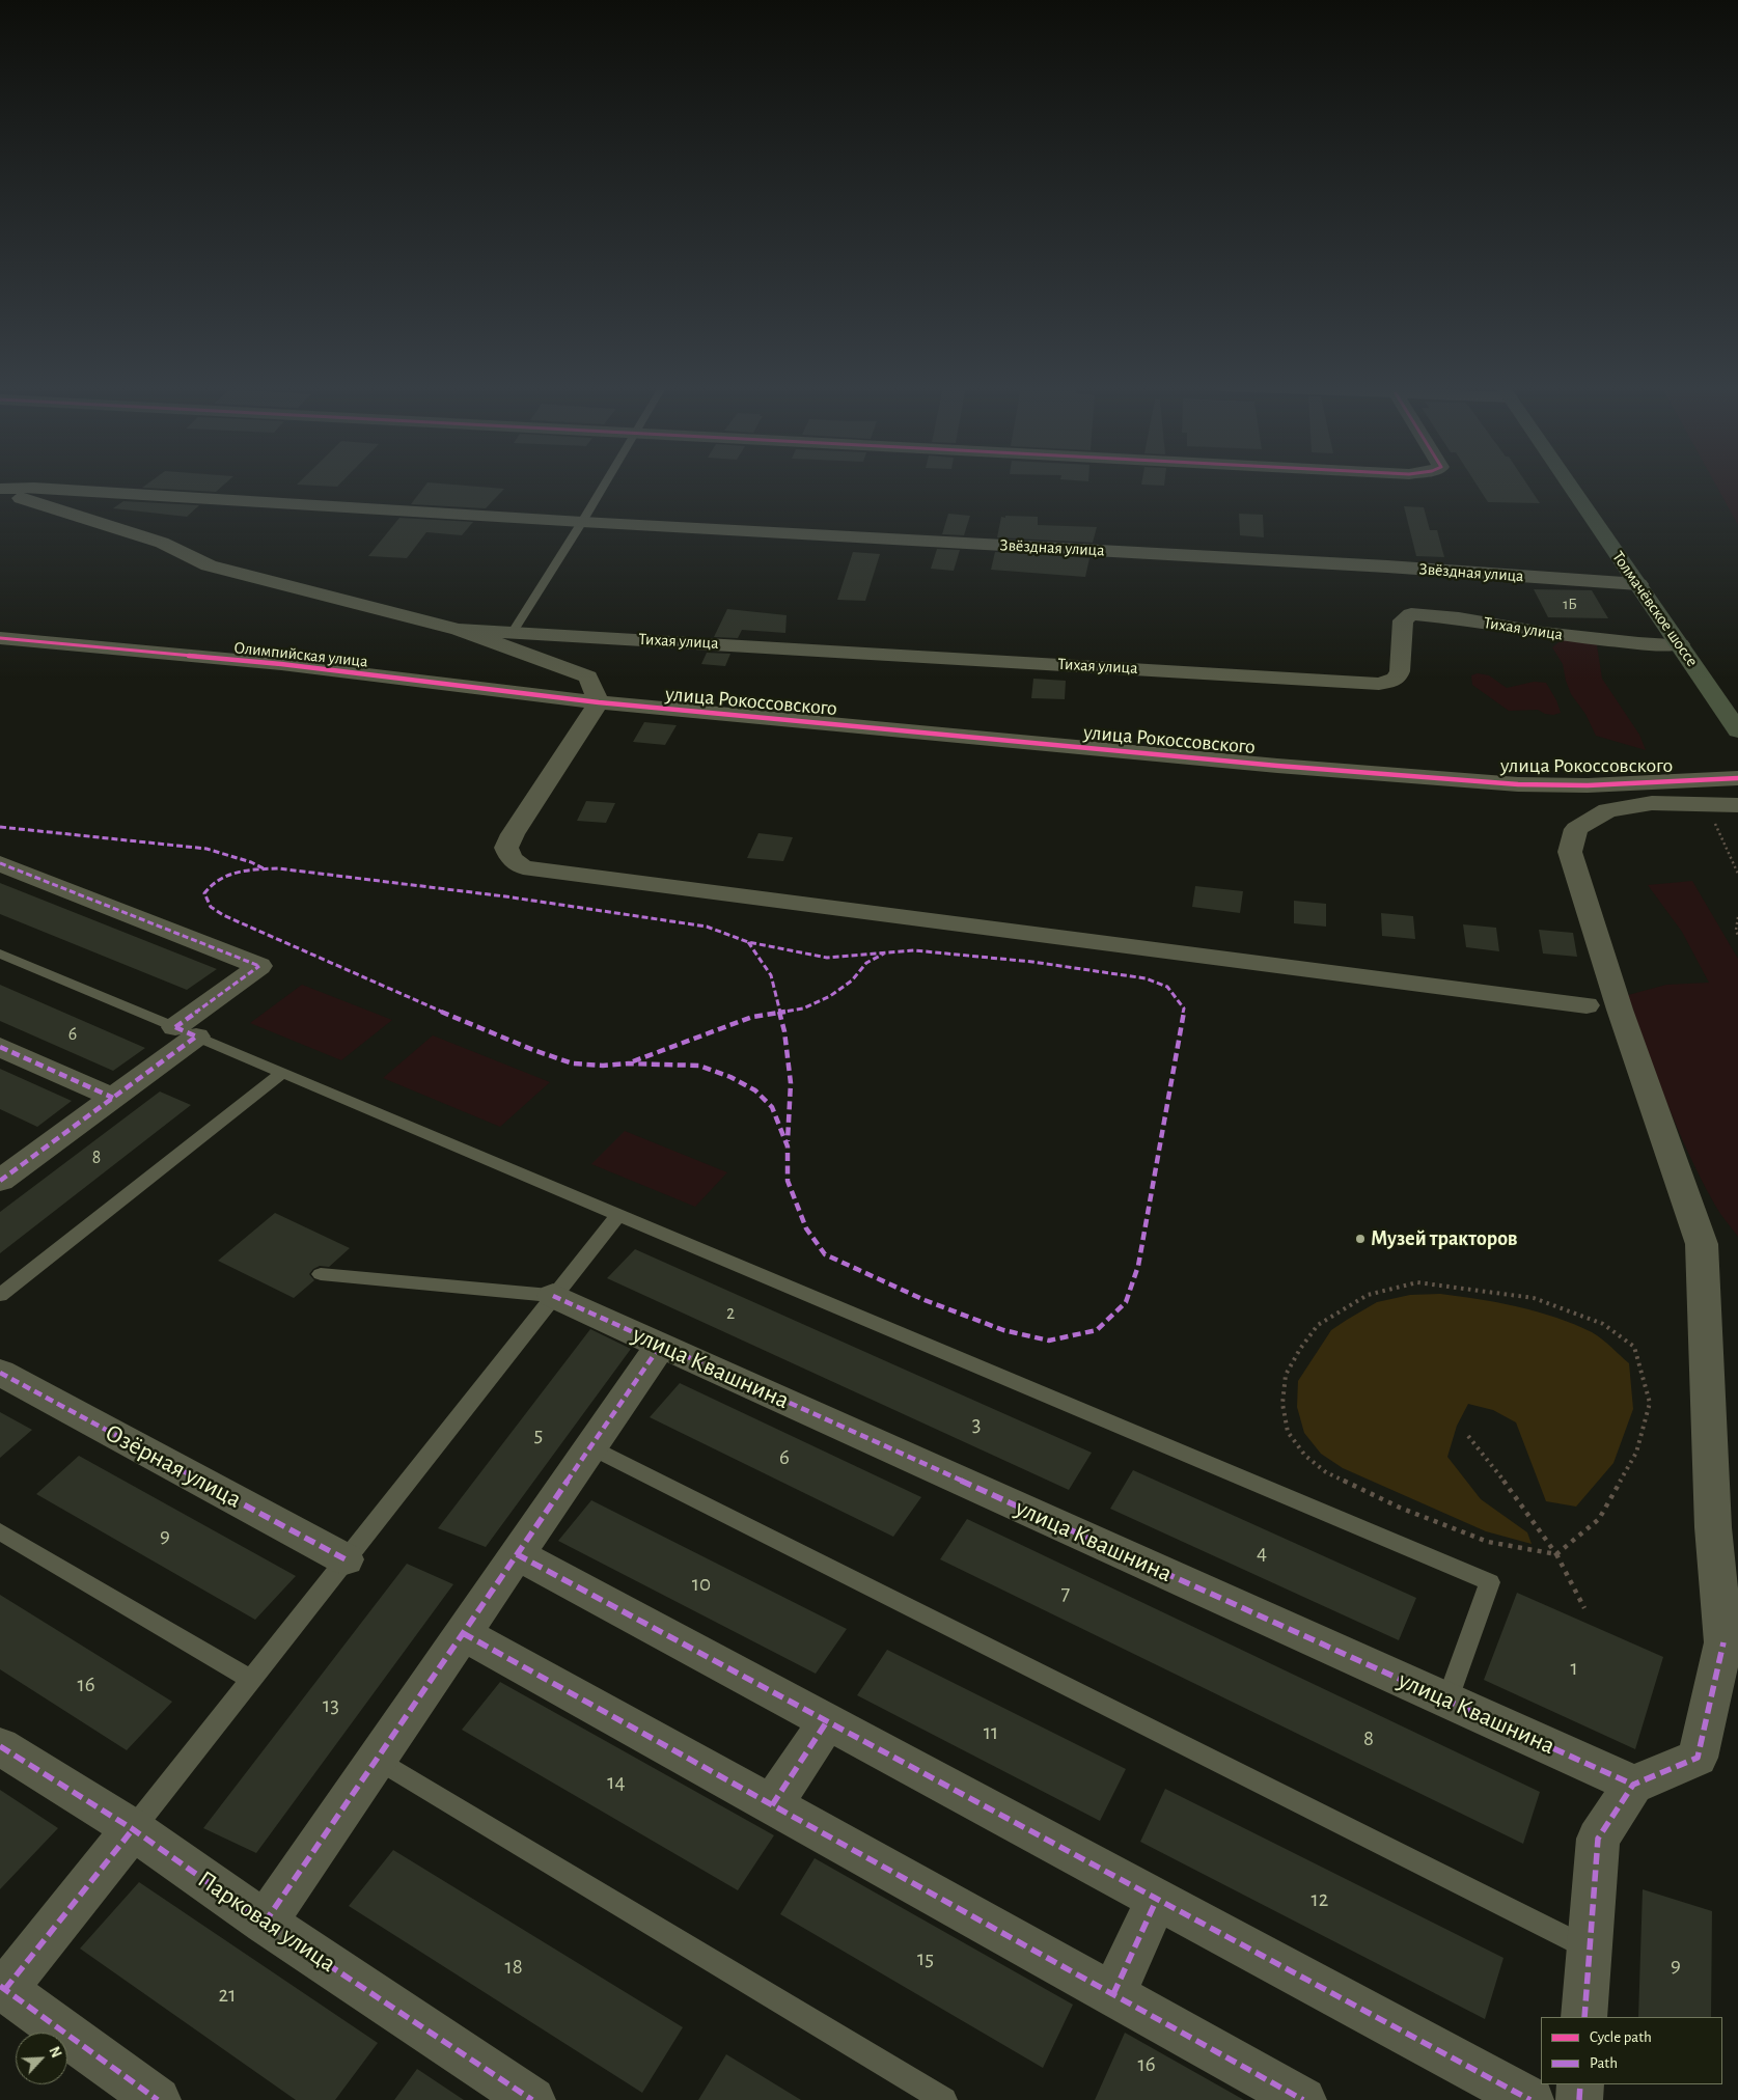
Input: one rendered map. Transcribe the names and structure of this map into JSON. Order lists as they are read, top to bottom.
{
  "streets": {
    "main road": ["Толмачёвское шоссе"],
    "street": [
      "Звёздная улица",
      "Тихая улица",
      "Олимпийская улица",
      "улица Рокоссовского",
      "улица Квашнина",
      "Озёрная улица",
      "Парковая улица"
    ]
  },
  "crossings": [
    ["Звёздная улица", "Толмачёвское шоссе"],
    ["Толмачёвское шоссе", "Тихая улица"],
    ["Олимпийская улица", "улица Рокоссовского"]
  ],
  "places": ["Музей тракторов"],
  "house_numbers": [
    "1Б",
    "6",
    "8",
    "2",
    "3",
    "5",
    "6",
    "9",
    "4",
    "10",
    "7",
    "1",
    "16",
    "13",
    "11",
    "8",
    "14",
    "12",
    "15",
    "9",
    "18",
    "21",
    "16"
  ],
  "legend": ["Cycle path", "Path"],
  "north": "top right"
}
